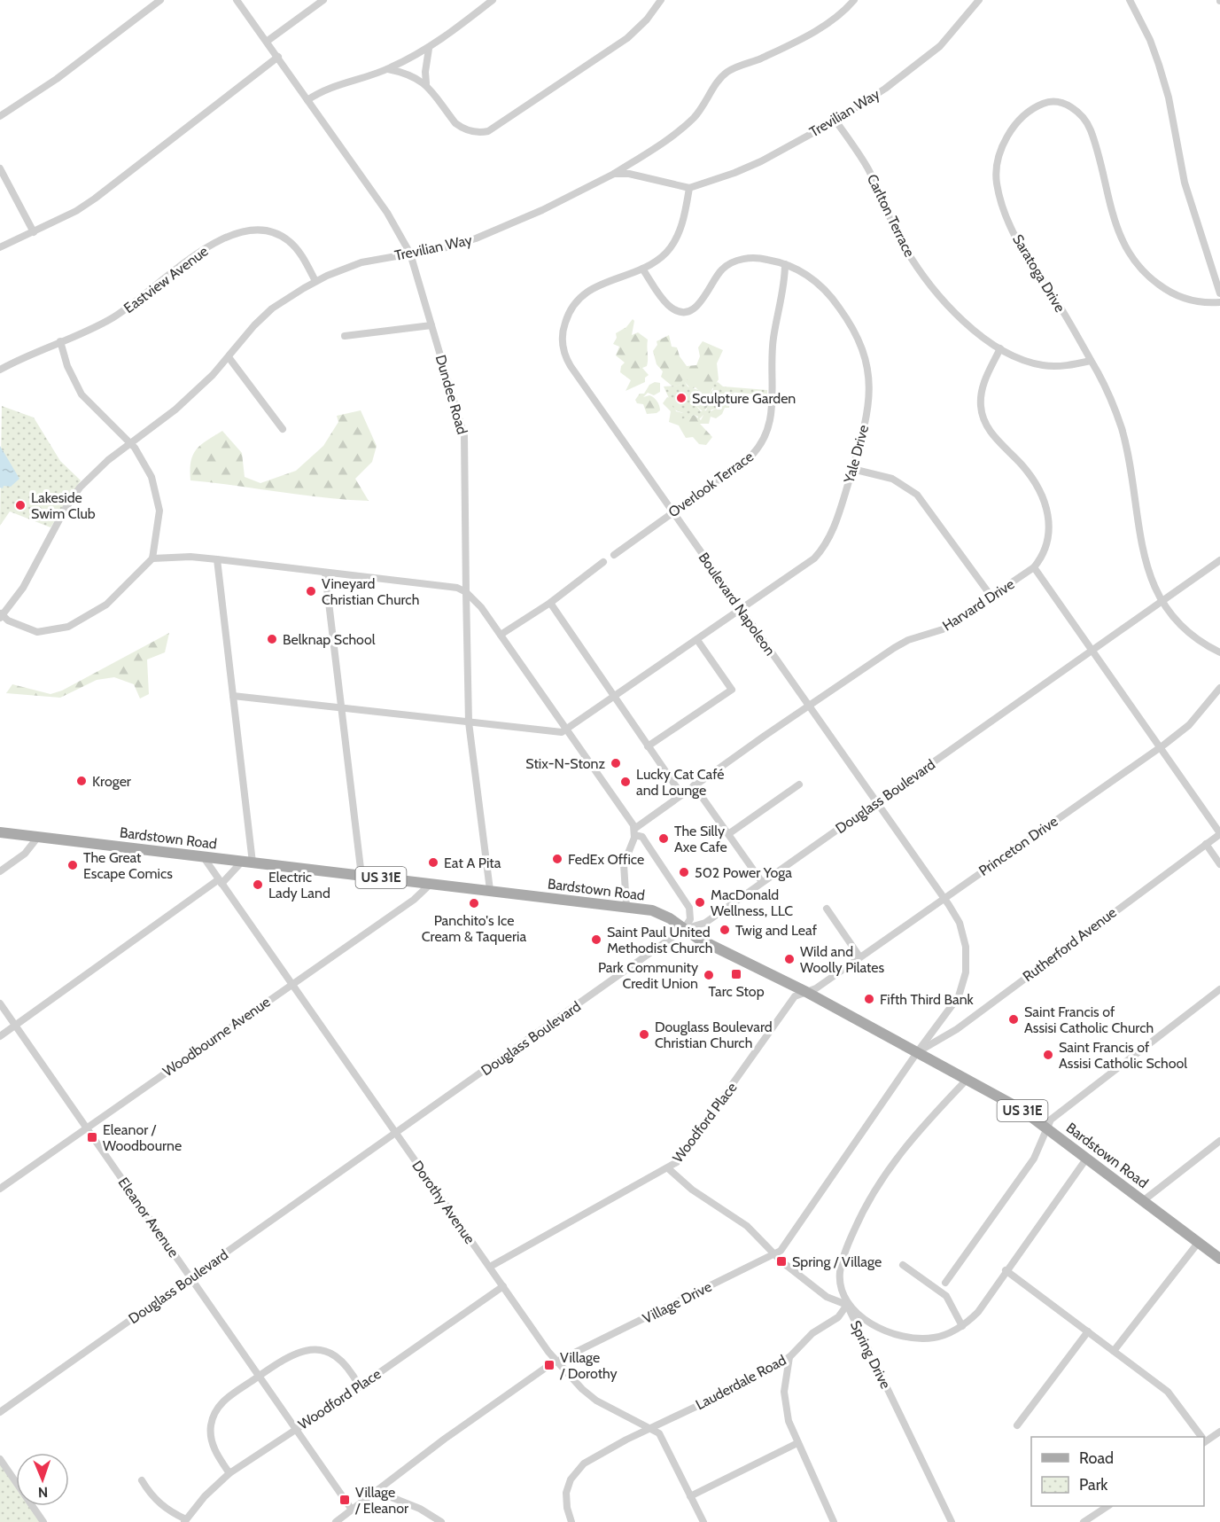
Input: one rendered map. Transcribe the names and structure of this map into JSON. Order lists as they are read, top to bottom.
{
  "streets": {
    "main road": ["Bardstown Road", "US 31E"],
    "street": [
      "Trevilian Way",
      "Carlton Terrace",
      "Saratoga Drive",
      "Eastview Avenue",
      "Dundee Road",
      "Yale Drive",
      "Overlook Terrace",
      "Boulevard Napoleon",
      "Harvard Drive",
      "Douglass Boulevard",
      "Princeton Drive",
      "Rutherford Avenue",
      "Woodbourne Avenue",
      "Woodford Place",
      "Dorothy Avenue",
      "Eleanor Avenue",
      "Village Drive",
      "Spring Drive",
      "Lauderdale Road"
    ]
  },
  "crossings": [
    ["Trevilian Way", "Carlton Terrace"],
    ["Trevilian Way", "Eastview Avenue"],
    ["Trevilian Way", "Dundee Road"],
    ["Trevilian Way", "Boulevard Napoleon"],
    ["Carlton Terrace", "Saratoga Drive"],
    ["Carlton Terrace", "Harvard Drive"],
    ["Saratoga Drive", "Douglass Boulevard"],
    ["Yale Drive", "Overlook Terrace"],
    ["Yale Drive", "Boulevard Napoleon"],
    ["Overlook Terrace", "Boulevard Napoleon"],
    ["Boulevard Napoleon", "Harvard Drive"],
    ["Boulevard Napoleon", "Douglass Boulevard"],
    ["Boulevard Napoleon", "Bardstown Road"],
    ["Boulevard Napoleon", "Princeton Drive"],
    ["Boulevard Napoleon", "Rutherford Avenue"],
    ["Boulevard Napoleon", "Village Drive"],
    ["Douglass Boulevard", "Bardstown Road"],
    ["Douglass Boulevard", "Dorothy Avenue"],
    ["Douglass Boulevard", "Eleanor Avenue"],
    ["Bardstown Road", "Princeton Drive"],
    ["Bardstown Road", "Rutherford Avenue"],
    ["Bardstown Road", "Woodbourne Avenue"],
    ["Bardstown Road", "Woodford Place"],
    ["Bardstown Road", "Dorothy Avenue"],
    ["Bardstown Road", "Village Drive"],
    ["Princeton Drive", "Woodford Place"],
    ["Rutherford Avenue", "Village Drive"],
    ["Woodbourne Avenue", "Dorothy Avenue"],
    ["Woodbourne Avenue", "Eleanor Avenue"],
    ["Woodford Place", "Dorothy Avenue"],
    ["Woodford Place", "Eleanor Avenue"],
    ["Woodford Place", "Spring Drive"],
    ["Dorothy Avenue", "Village Drive"],
    ["Dorothy Avenue", "Lauderdale Road"],
    ["Eleanor Avenue", "Village Drive"],
    ["Village Drive", "Spring Drive"],
    ["Spring Drive", "Lauderdale Road"]
  ],
  "places": {
    "other": [
      "Sculpture Garden",
      "Lakeside Swim Club",
      "Vineyard Christian Church",
      "Belknap School",
      "Stix-N-Stonz",
      "Kroger",
      "Lucky Cat Café and Lounge",
      "The Silly Axe Cafe",
      "FedEx Office",
      "Eat A Pita",
      "The Great Escape Comics",
      "502 Power Yoga",
      "Electric Lady Land",
      "MacDonald Wellness, LLC",
      "Panchito's Ice Cream & Taqueria",
      "Twig and Leaf",
      "Saint Paul United Methodist Church",
      "Wild and Woolly Pilates",
      "Park Community Credit Union",
      "Fifth Third Bank",
      "Saint Francis of Assisi Catholic Church",
      "Douglass Boulevard Christian Church",
      "Saint Francis of Assisi Catholic School"
    ],
    "transit": [
      "Tarc Stop",
      "Eleanor / Woodbourne",
      "Spring / Village",
      "Village / Dorothy",
      "Village / Eleanor"
    ]
  },
  "legend": ["Road", "Park"],
  "north": "bottom"
}
